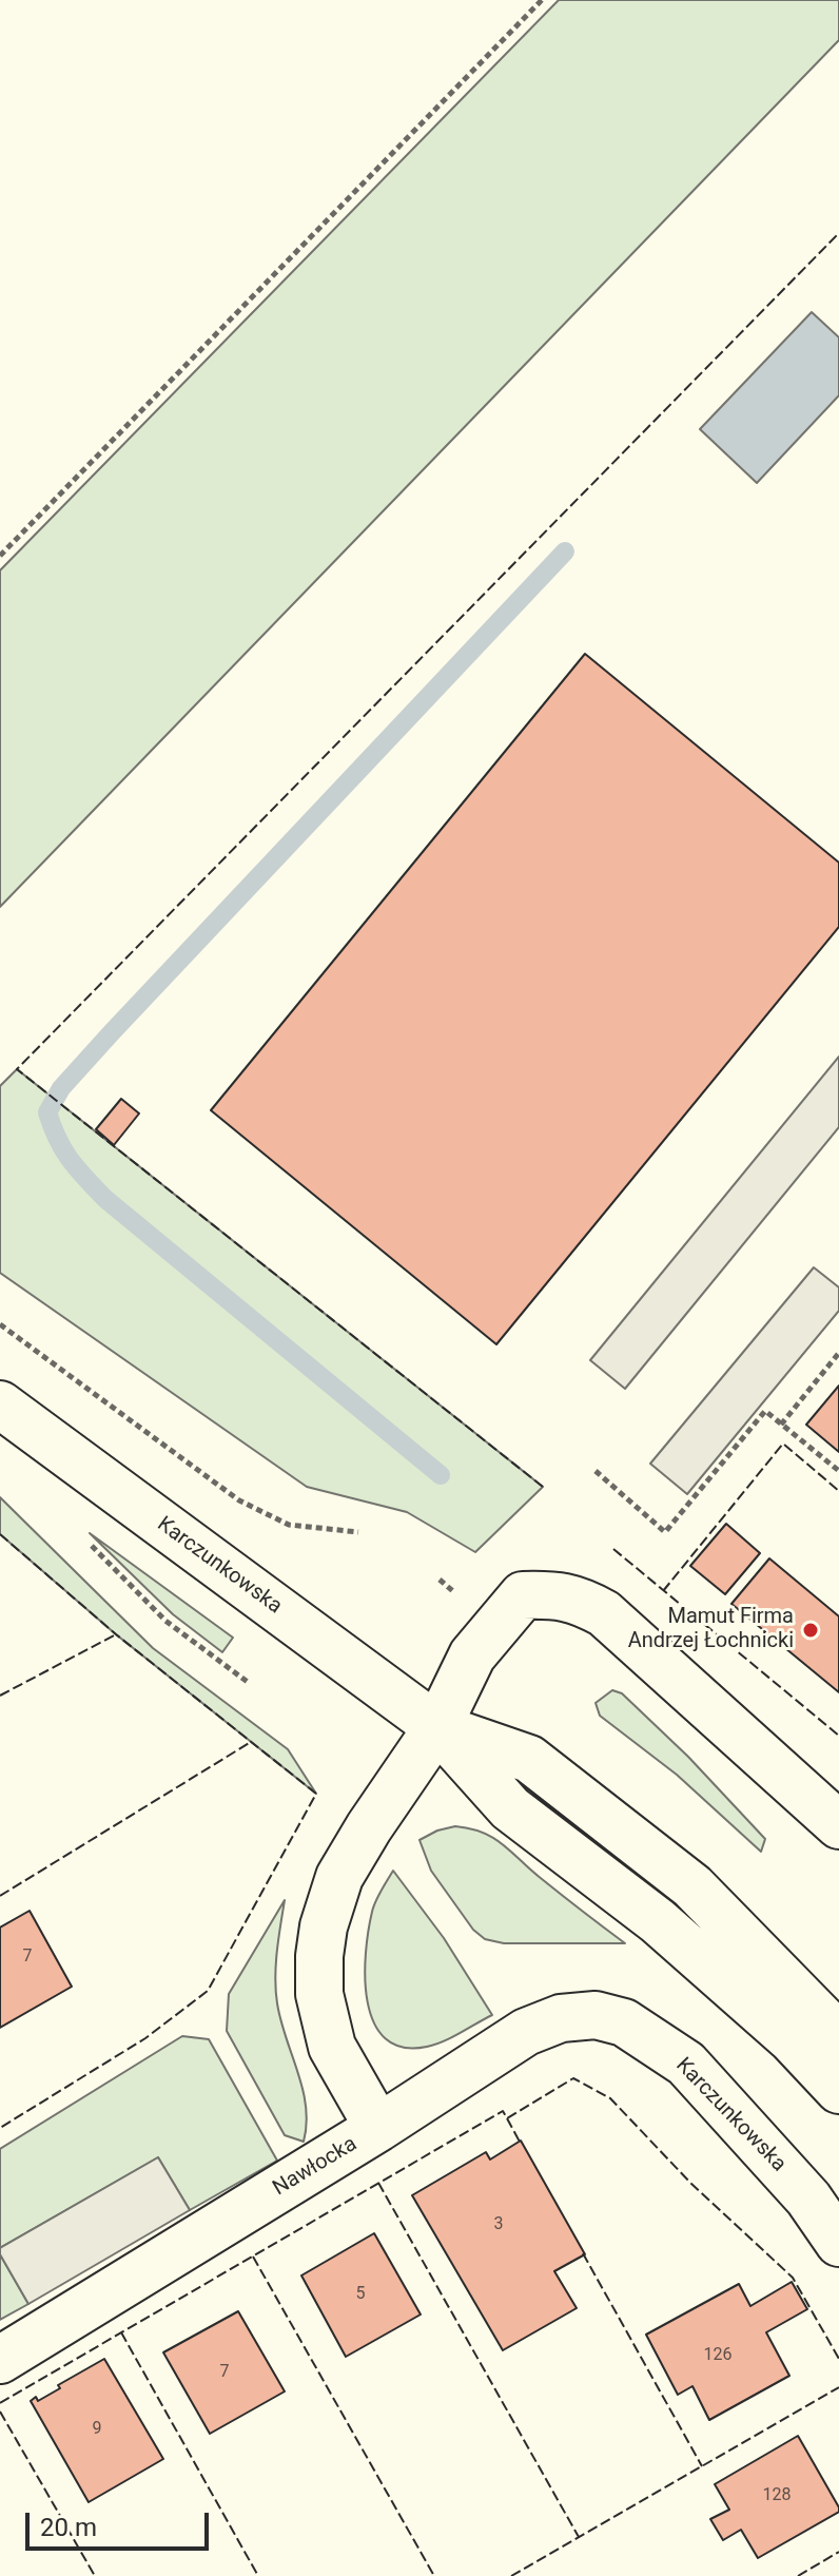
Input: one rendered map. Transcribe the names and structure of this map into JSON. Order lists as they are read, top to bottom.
{
  "streets": {
    "street": ["Karczunkowska", "Nawłocka"]
  },
  "crossings": [
    ["Karczunkowska", "Nawłocka"]
  ],
  "places": ["Mamut Firma Andrzej Łochnicki"],
  "house_numbers": [
    "7",
    "3",
    "5",
    "126",
    "7",
    "9",
    "128"
  ],
  "scale_bar": "20 m"
}
